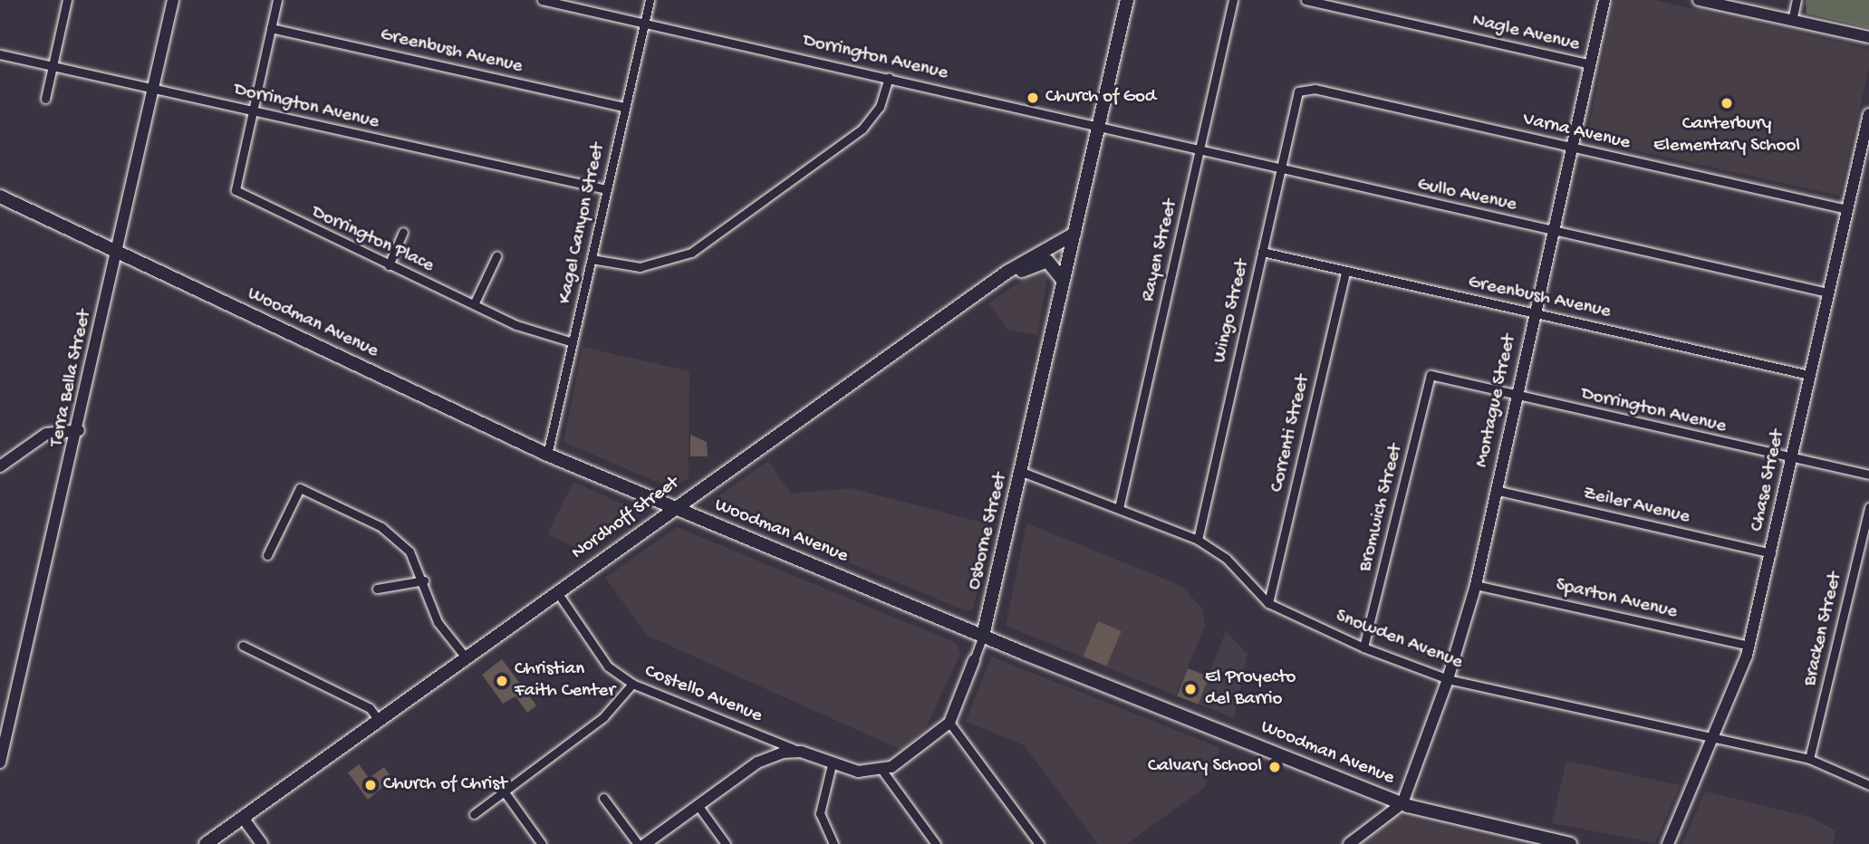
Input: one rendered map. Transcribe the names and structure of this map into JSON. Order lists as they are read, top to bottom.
{
  "streets": {
    "main road": ["Woodman Avenue", "Nordhoff Street", "Osborne Street"],
    "street": [
      "Nagle Avenue",
      "Greenbush Avenue",
      "Dorrington Avenue",
      "Varna Avenue",
      "Gullo Avenue",
      "Kagel Canyon Street",
      "Dorrington Place",
      "Rayen Street",
      "Wingo Street",
      "Terra Bella Street",
      "Montague Street",
      "Correnti Street",
      "Chase Street",
      "Zeiler Avenue",
      "Bromwich Street",
      "Sparton Avenue",
      "Bracken Street",
      "Snowden Avenue",
      "Costello Avenue"
    ]
  },
  "crossings": [
    ["Nagle Avenue", "Montague Street"],
    ["Greenbush Avenue", "Kagel Canyon Street"],
    ["Greenbush Avenue", "Wingo Street"],
    ["Greenbush Avenue", "Montague Street"],
    ["Greenbush Avenue", "Correnti Street"],
    ["Greenbush Avenue", "Chase Street"],
    ["Dorrington Avenue", "Gullo Avenue"],
    ["Dorrington Avenue", "Kagel Canyon Street"],
    ["Dorrington Avenue", "Dorrington Place"],
    ["Dorrington Avenue", "Terra Bella Street"],
    ["Dorrington Avenue", "Montague Street"],
    ["Dorrington Avenue", "Chase Street"],
    ["Dorrington Avenue", "Bromwich Street"],
    ["Dorrington Avenue", "Osborne Street"],
    ["Varna Avenue", "Wingo Street"],
    ["Varna Avenue", "Montague Street"],
    ["Varna Avenue", "Chase Street"],
    ["Gullo Avenue", "Rayen Street"],
    ["Gullo Avenue", "Wingo Street"],
    ["Gullo Avenue", "Montague Street"],
    ["Gullo Avenue", "Chase Street"],
    ["Gullo Avenue", "Osborne Street"],
    ["Kagel Canyon Street", "Dorrington Place"],
    ["Kagel Canyon Street", "Woodman Avenue"],
    ["Rayen Street", "Snowden Avenue"],
    ["Wingo Street", "Snowden Avenue"],
    ["Woodman Avenue", "Terra Bella Street"],
    ["Woodman Avenue", "Montague Street"],
    ["Woodman Avenue", "Nordhoff Street"],
    ["Woodman Avenue", "Osborne Street"],
    ["Montague Street", "Zeiler Avenue"],
    ["Montague Street", "Sparton Avenue"],
    ["Montague Street", "Snowden Avenue"],
    ["Correnti Street", "Snowden Avenue"],
    ["Chase Street", "Zeiler Avenue"],
    ["Chase Street", "Sparton Avenue"],
    ["Chase Street", "Snowden Avenue"],
    ["Bromwich Street", "Snowden Avenue"],
    ["Nordhoff Street", "Osborne Street"],
    ["Nordhoff Street", "Costello Avenue"],
    ["Osborne Street", "Snowden Avenue"],
    ["Bracken Street", "Snowden Avenue"]
  ],
  "places": [
    "Church of God",
    "Canterbury Elementary School",
    "Christian Faith Center",
    "El Proyecto del Barrio",
    "Calvary School",
    "Church of Christ"
  ]
}
